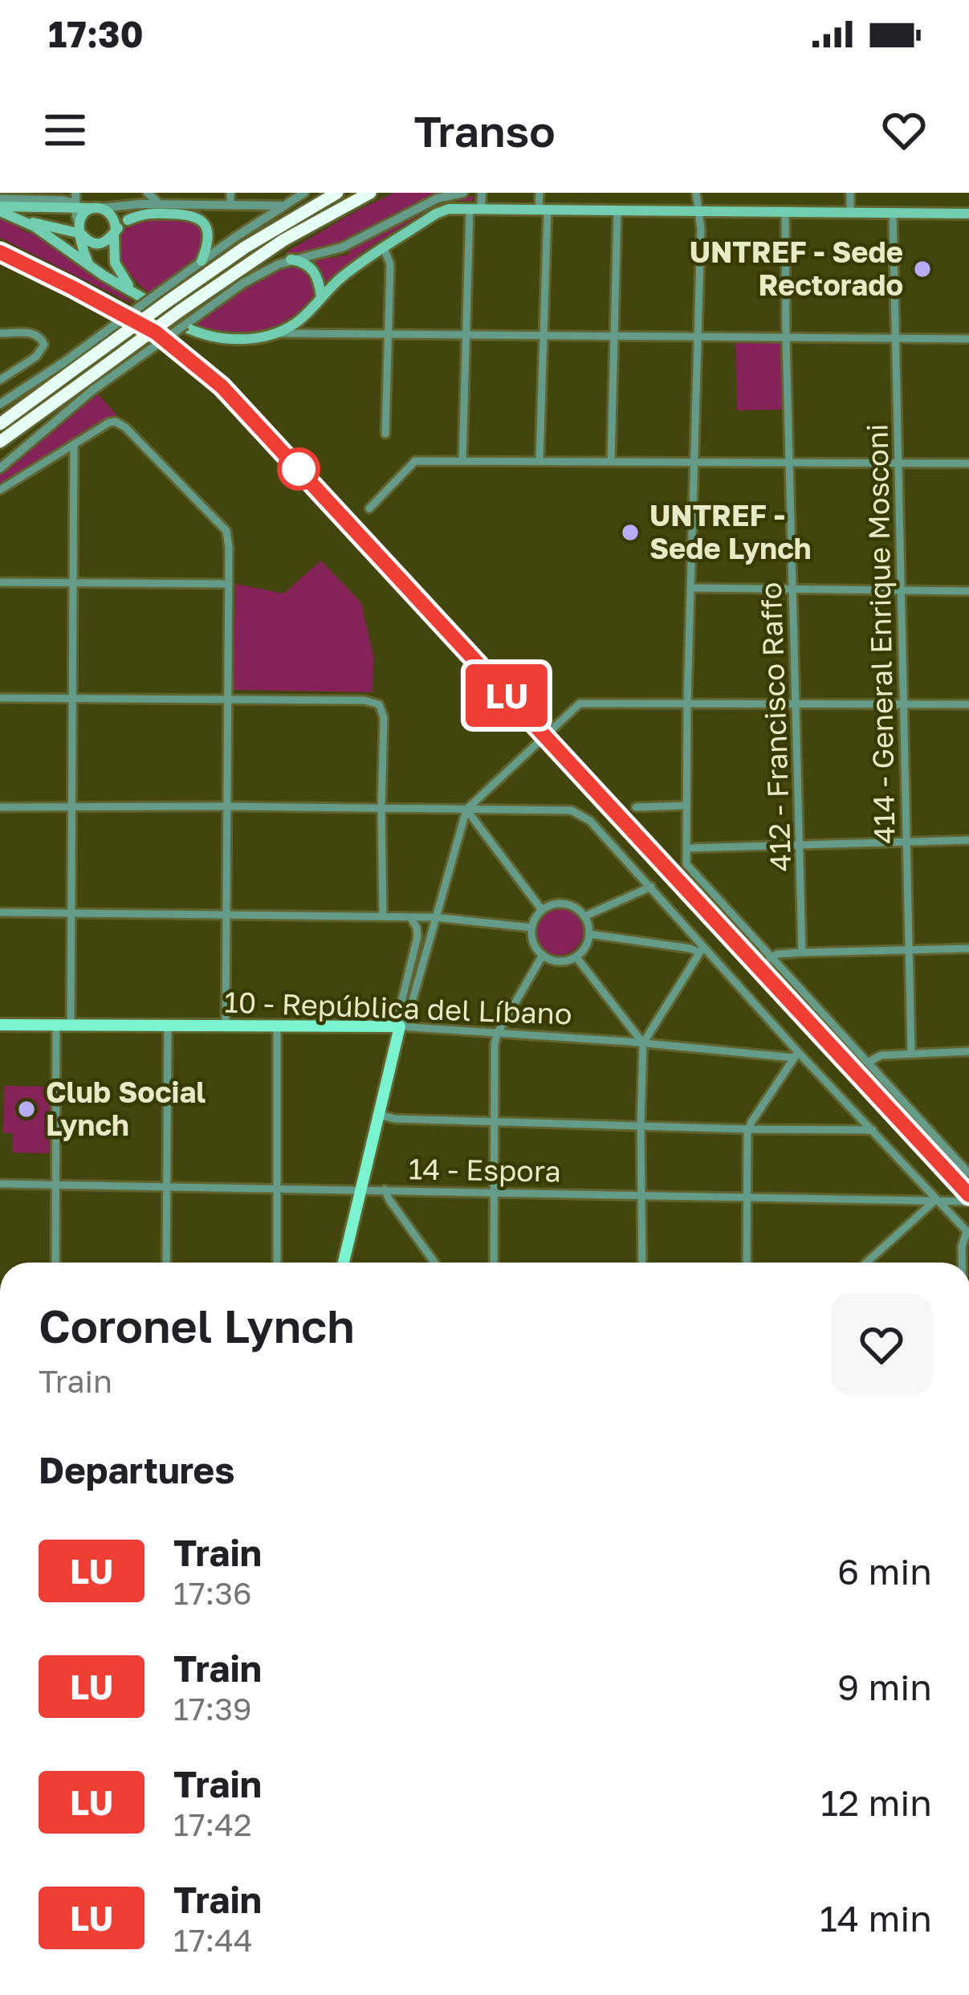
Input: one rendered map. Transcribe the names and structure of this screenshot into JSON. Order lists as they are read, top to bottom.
{
  "streets": {
    "main road": ["10 - República del Líbano"],
    "street": ["414 - General Enrique Mosconi", "412 - Francisco Raffo", "14 - Espora"]
  },
  "places": ["UNTREF - Sede Rectorado", "UNTREF - Sede Lynch", "Club Social Lynch"],
  "page": {
    "status": "17:30",
    "header": "Transo",
    "on_map": "LU",
    "heading": [
      ["Coronel Lynch", "Train"],
      "Departures"
    ],
    "list": [
      {
        "mark": "LU",
        "name": "Train",
        "note": "17:36",
        "value": "6 min"
      },
      {
        "mark": "LU",
        "name": "Train",
        "note": "17:39",
        "value": "9 min"
      },
      {
        "mark": "LU",
        "name": "Train",
        "note": "17:42",
        "value": "12 min"
      },
      {
        "mark": "LU",
        "name": "Train",
        "note": "17:44",
        "value": "14 min"
      }
    ]
  }
}
